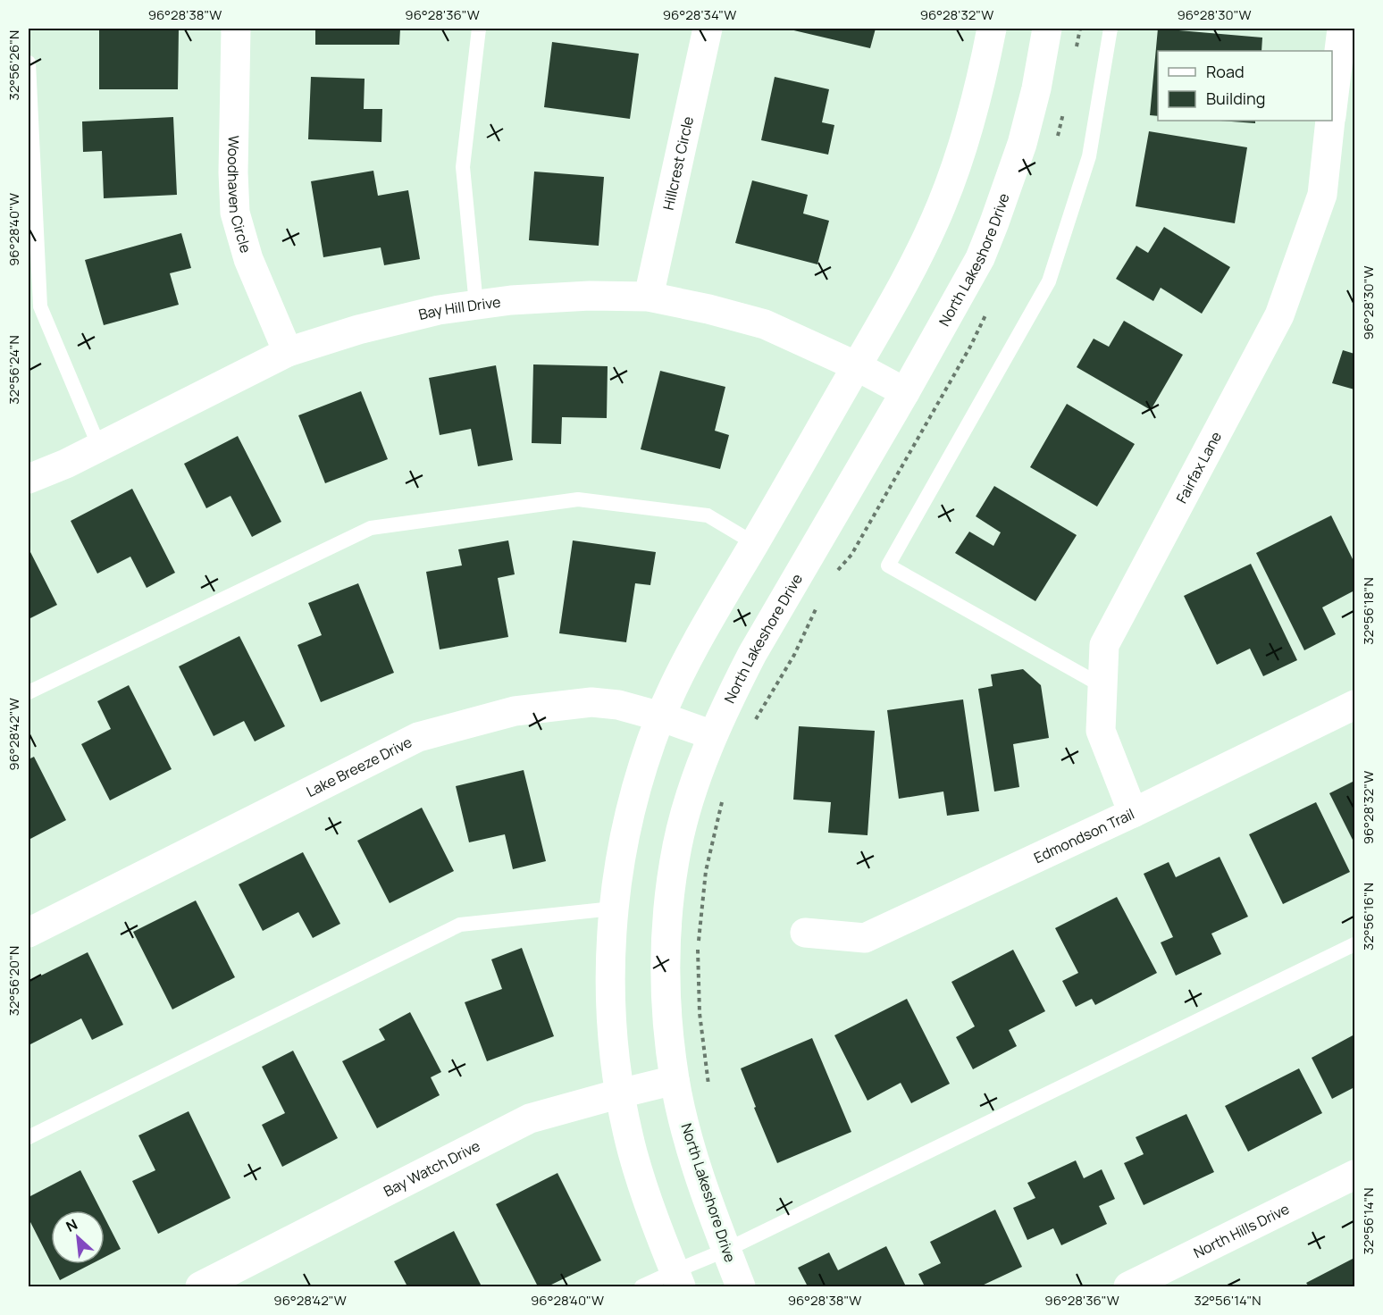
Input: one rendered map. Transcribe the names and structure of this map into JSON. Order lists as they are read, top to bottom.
{
  "streets": {
    "street": [
      "Hillcrest Circle",
      "Woodhaven Circle",
      "North Lakeshore Drive",
      "Bay Hill Drive",
      "Fairfax Lane",
      "Lake Breeze Drive",
      "Edmondson Trail",
      "Bay Watch Drive",
      "North Hills Drive"
    ]
  },
  "crossings": [
    ["Hillcrest Circle", "Bay Hill Drive"],
    ["Woodhaven Circle", "Bay Hill Drive"],
    ["North Lakeshore Drive", "Bay Hill Drive"],
    ["North Lakeshore Drive", "Lake Breeze Drive"],
    ["North Lakeshore Drive", "Bay Watch Drive"],
    ["Fairfax Lane", "Edmondson Trail"]
  ],
  "legend": ["Road", "Building"],
  "north": "top left",
  "coordinates": [
    "96°28'38\"W",
    "96°28'36\"W",
    "96°28'34\"W",
    "96°28'32\"W",
    "96°28'30\"W",
    "32°56'26\"N",
    "96°28'40\"W",
    "32°56'24\"N",
    "32°56'18\"N",
    "96°28'42\"W",
    "32°56'16\"N",
    "32°56'20\"N",
    "32°56'14\"N"
  ]
}
